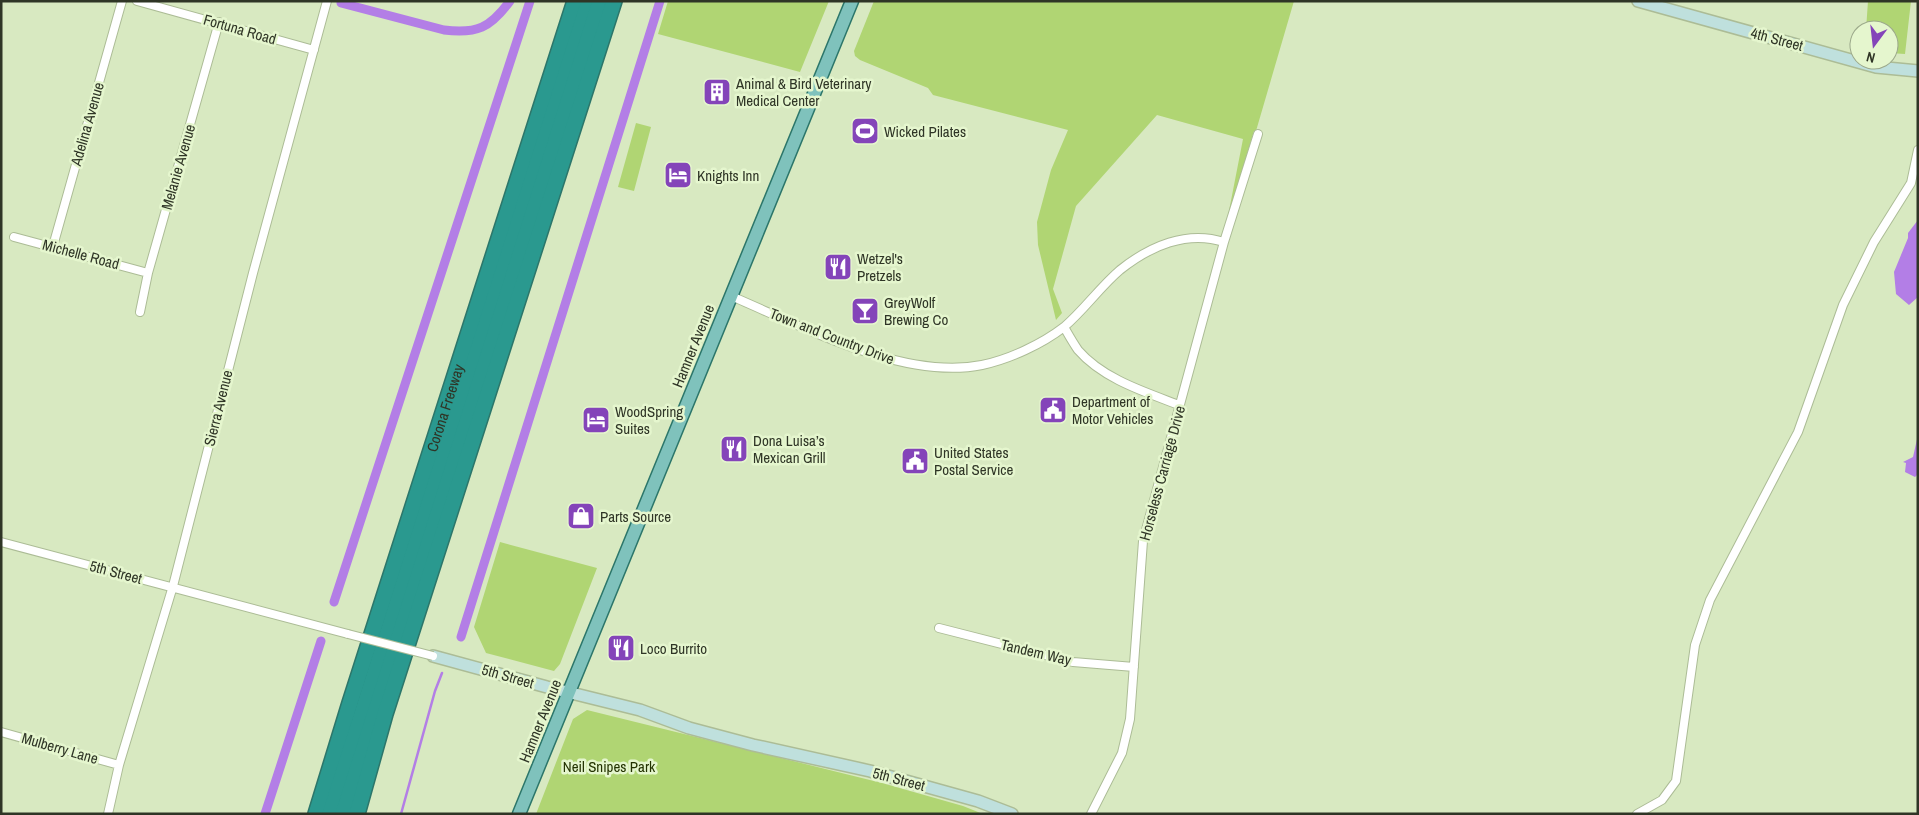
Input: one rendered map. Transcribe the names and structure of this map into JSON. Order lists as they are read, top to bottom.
{
  "streets": {
    "highway": ["Corona Freeway"],
    "main road": ["Hamner Avenue"],
    "street": [
      "Fortuna Road",
      "4th Street",
      "Adelina Avenue",
      "Melanie Avenue",
      "Michelle Road",
      "Town and Country Drive",
      "Sierra Avenue",
      "Horseless Carriage Drive",
      "5th Street",
      "Tandem Way",
      "Mulberry Lane"
    ]
  },
  "crossings": [
    ["Fortuna Road", "Melanie Avenue"],
    ["Fortuna Road", "Sierra Avenue"],
    ["Adelina Avenue", "Michelle Road"],
    ["Melanie Avenue", "Michelle Road"],
    ["Town and Country Drive", "Hamner Avenue"],
    ["Town and Country Drive", "Horseless Carriage Drive"],
    ["Hamner Avenue", "5th Street"],
    ["Sierra Avenue", "5th Street"],
    ["Sierra Avenue", "Mulberry Lane"],
    ["Horseless Carriage Drive", "Tandem Way"]
  ],
  "parks": ["Neil Snipes Park"],
  "places": {
    "building": ["Animal & Bird Veterinary Medical Center"],
    "sports": ["Wicked Pilates"],
    "hotel": ["Knights Inn", "WoodSpring Suites"],
    "restaurant": ["Wetzel's Pretzels", "Dona Luisa’s Mexican Grill", "Loco Burrito"],
    "bar": ["GreyWolf Brewing Co"],
    "public building": ["Department of Motor Vehicles", "United States Postal Service"],
    "shop": ["Parts Source"]
  },
  "north": "bottom"
}
